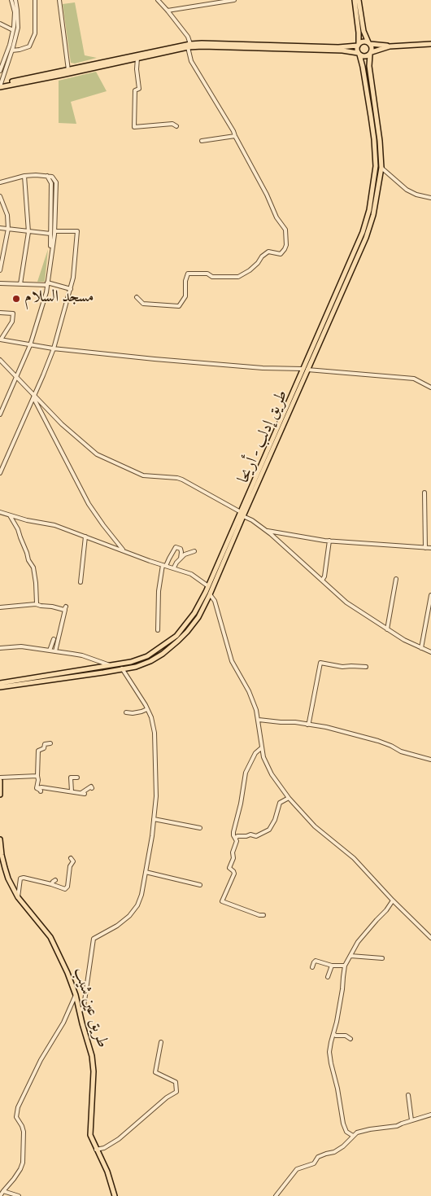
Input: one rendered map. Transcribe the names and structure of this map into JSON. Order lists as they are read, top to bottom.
{
  "streets": {
    "main road": ["طريق إدلب - أريحا", "طريق عين شيب"]
  },
  "places": ["مسجد السلام"]
}
